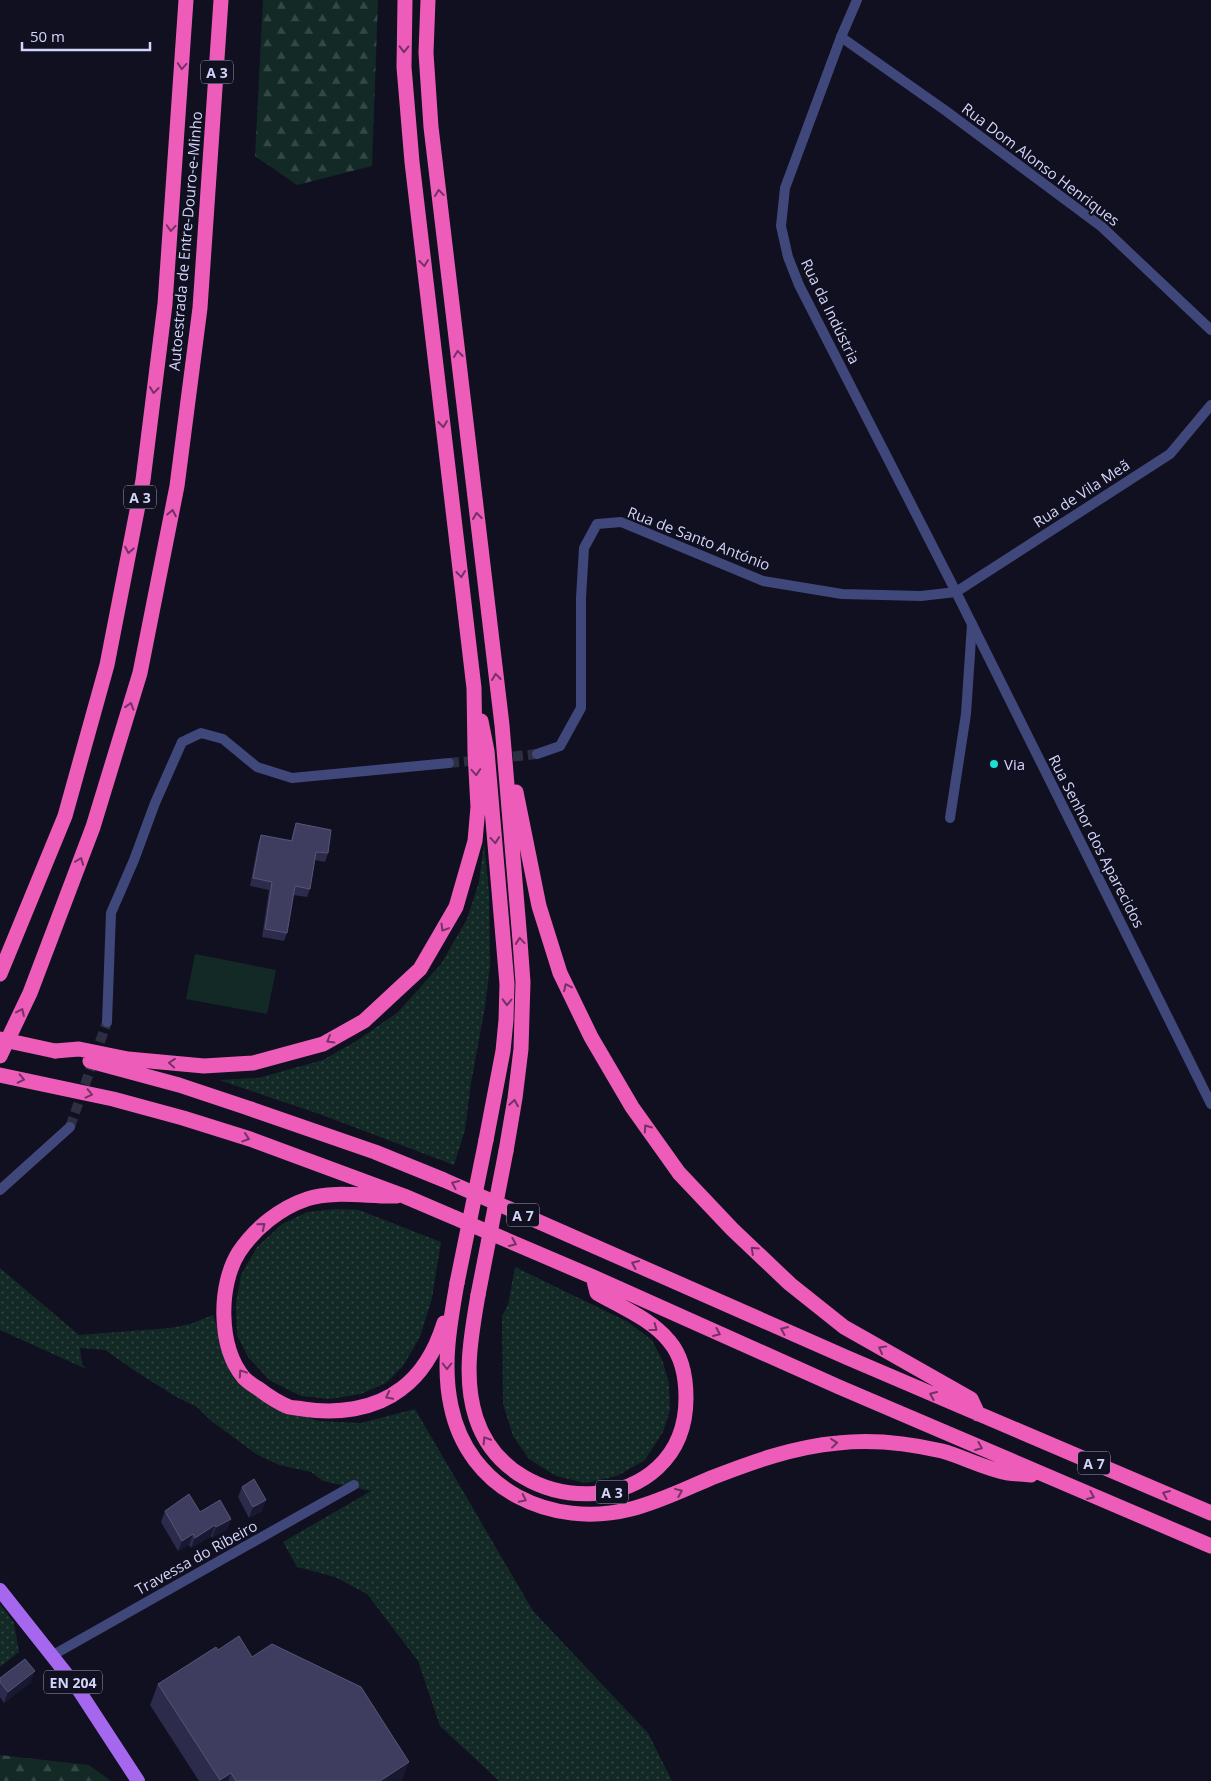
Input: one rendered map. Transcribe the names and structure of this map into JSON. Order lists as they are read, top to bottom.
{
  "streets": {
    "highway": ["A 3", "Autoestrada de Entre-Douro-e-Minho", "A 7"],
    "main road": ["EN 204"],
    "street": [
      "Rua Dom Alonso Henriques",
      "Rua da Indústria",
      "Rua de Vila Meã",
      "Rua de Santo António",
      "Rua Senhor dos Aparecidos",
      "Travessa do Ribeiro"
    ]
  },
  "crossings": [
    ["A 3", "A 7"],
    ["Rua Dom Alonso Henriques", "Rua da Indústria"],
    ["Rua da Indústria", "Rua de Vila Meã"],
    ["Rua da Indústria", "Rua de Santo António"],
    ["Rua da Indústria", "Rua Senhor dos Aparecidos"],
    ["Rua de Vila Meã", "Rua de Santo António"],
    ["Rua de Vila Meã", "Rua Senhor dos Aparecidos"],
    ["Rua de Santo António", "Rua Senhor dos Aparecidos"],
    ["Travessa do Ribeiro", "EN 204"]
  ],
  "places": ["Via"],
  "scale_bar": "50 m"
}
